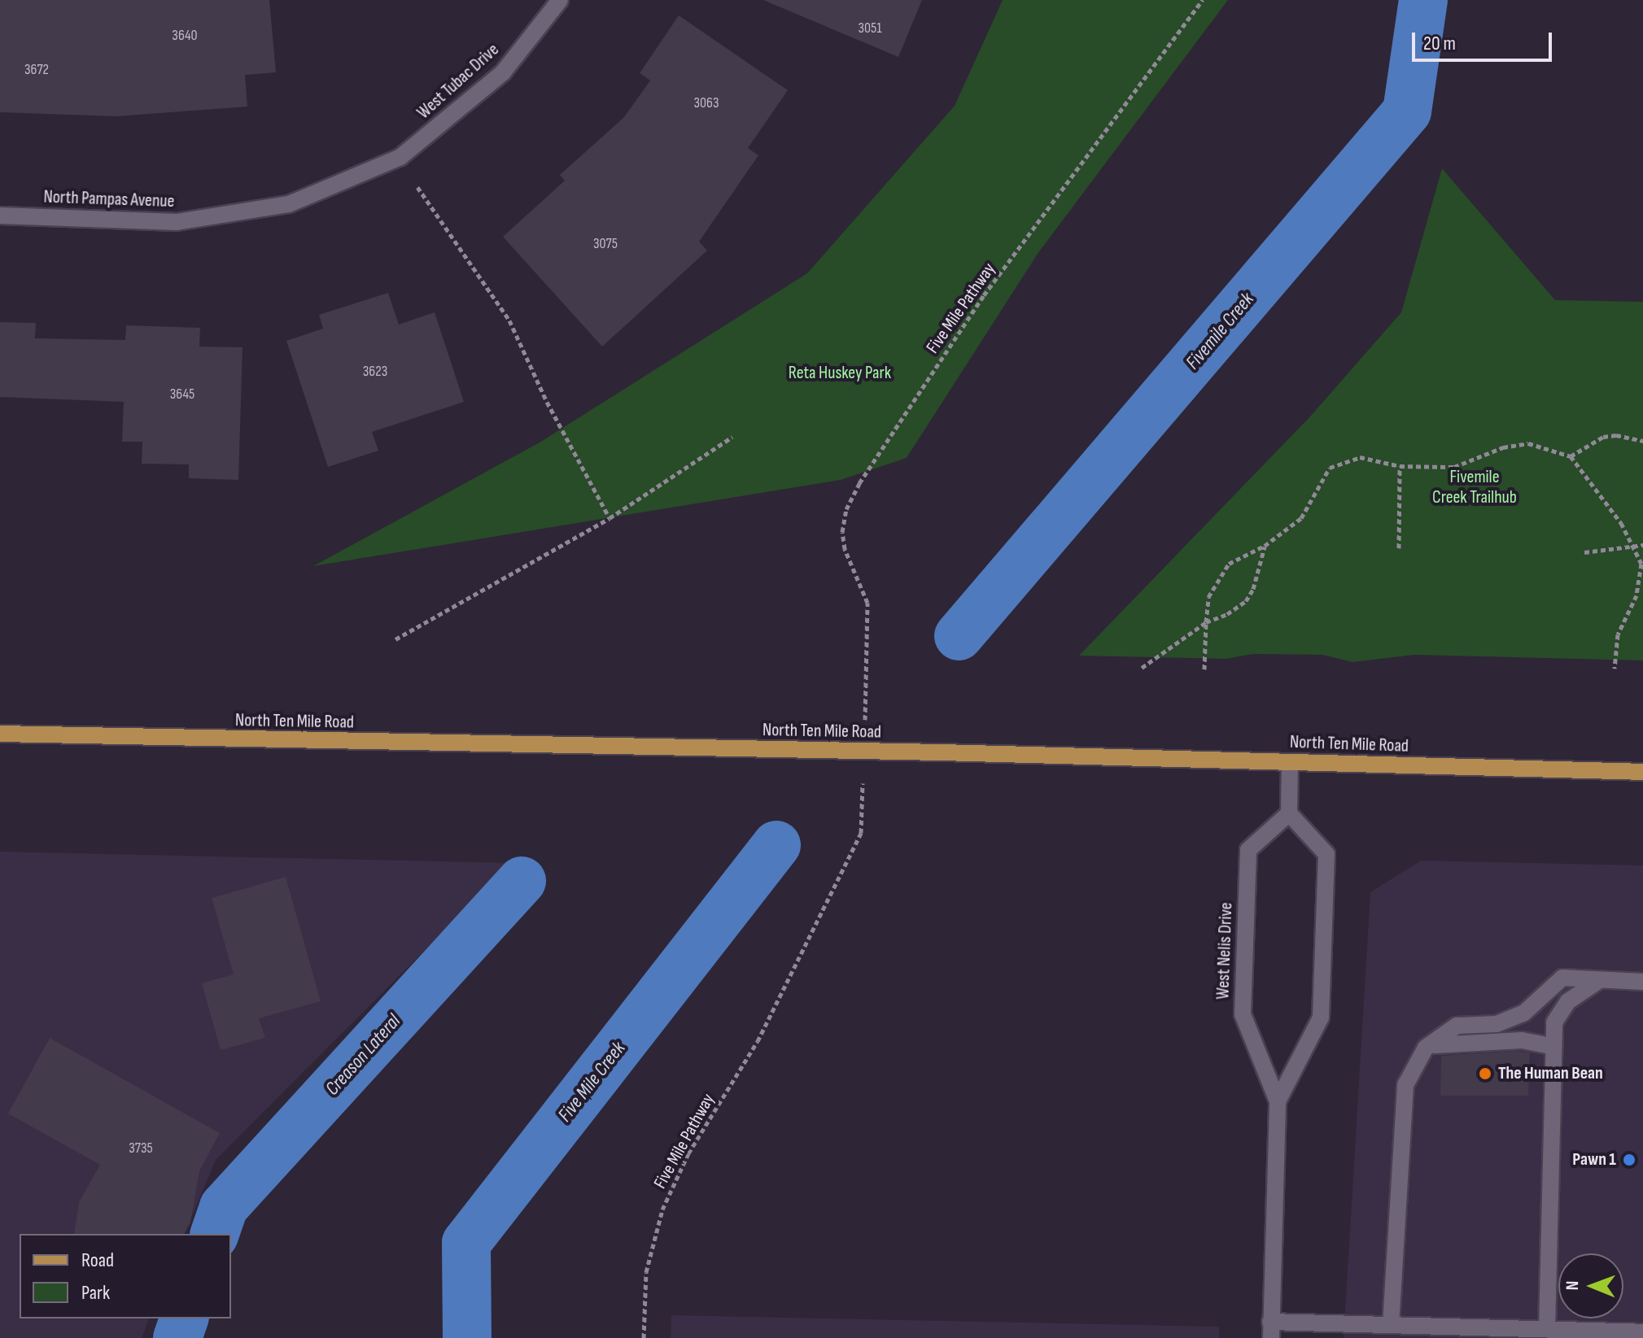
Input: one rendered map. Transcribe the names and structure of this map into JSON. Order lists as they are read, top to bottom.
{
  "streets": {
    "main road": ["North Ten Mile Road"],
    "street": ["West Tubac Drive", "North Pampas Avenue", "West Nelis Drive"],
    "path": ["Five Mile Pathway"]
  },
  "crossings": [
    ["West Tubac Drive", "North Pampas Avenue"]
  ],
  "water": ["Fivemile Creek", "Creason Lateral", "Five Mile Creek"],
  "parks": ["Reta Huskey Park", "Fivemile Creek Trailhub"],
  "places": ["The Human Bean", "Pawn 1"],
  "house_numbers": [
    "3051",
    "3640",
    "3672",
    "3063",
    "3075",
    "3623",
    "3645",
    "3735"
  ],
  "legend": ["Road", "Park"],
  "scale_bar": "20 m",
  "north": "left"
}
